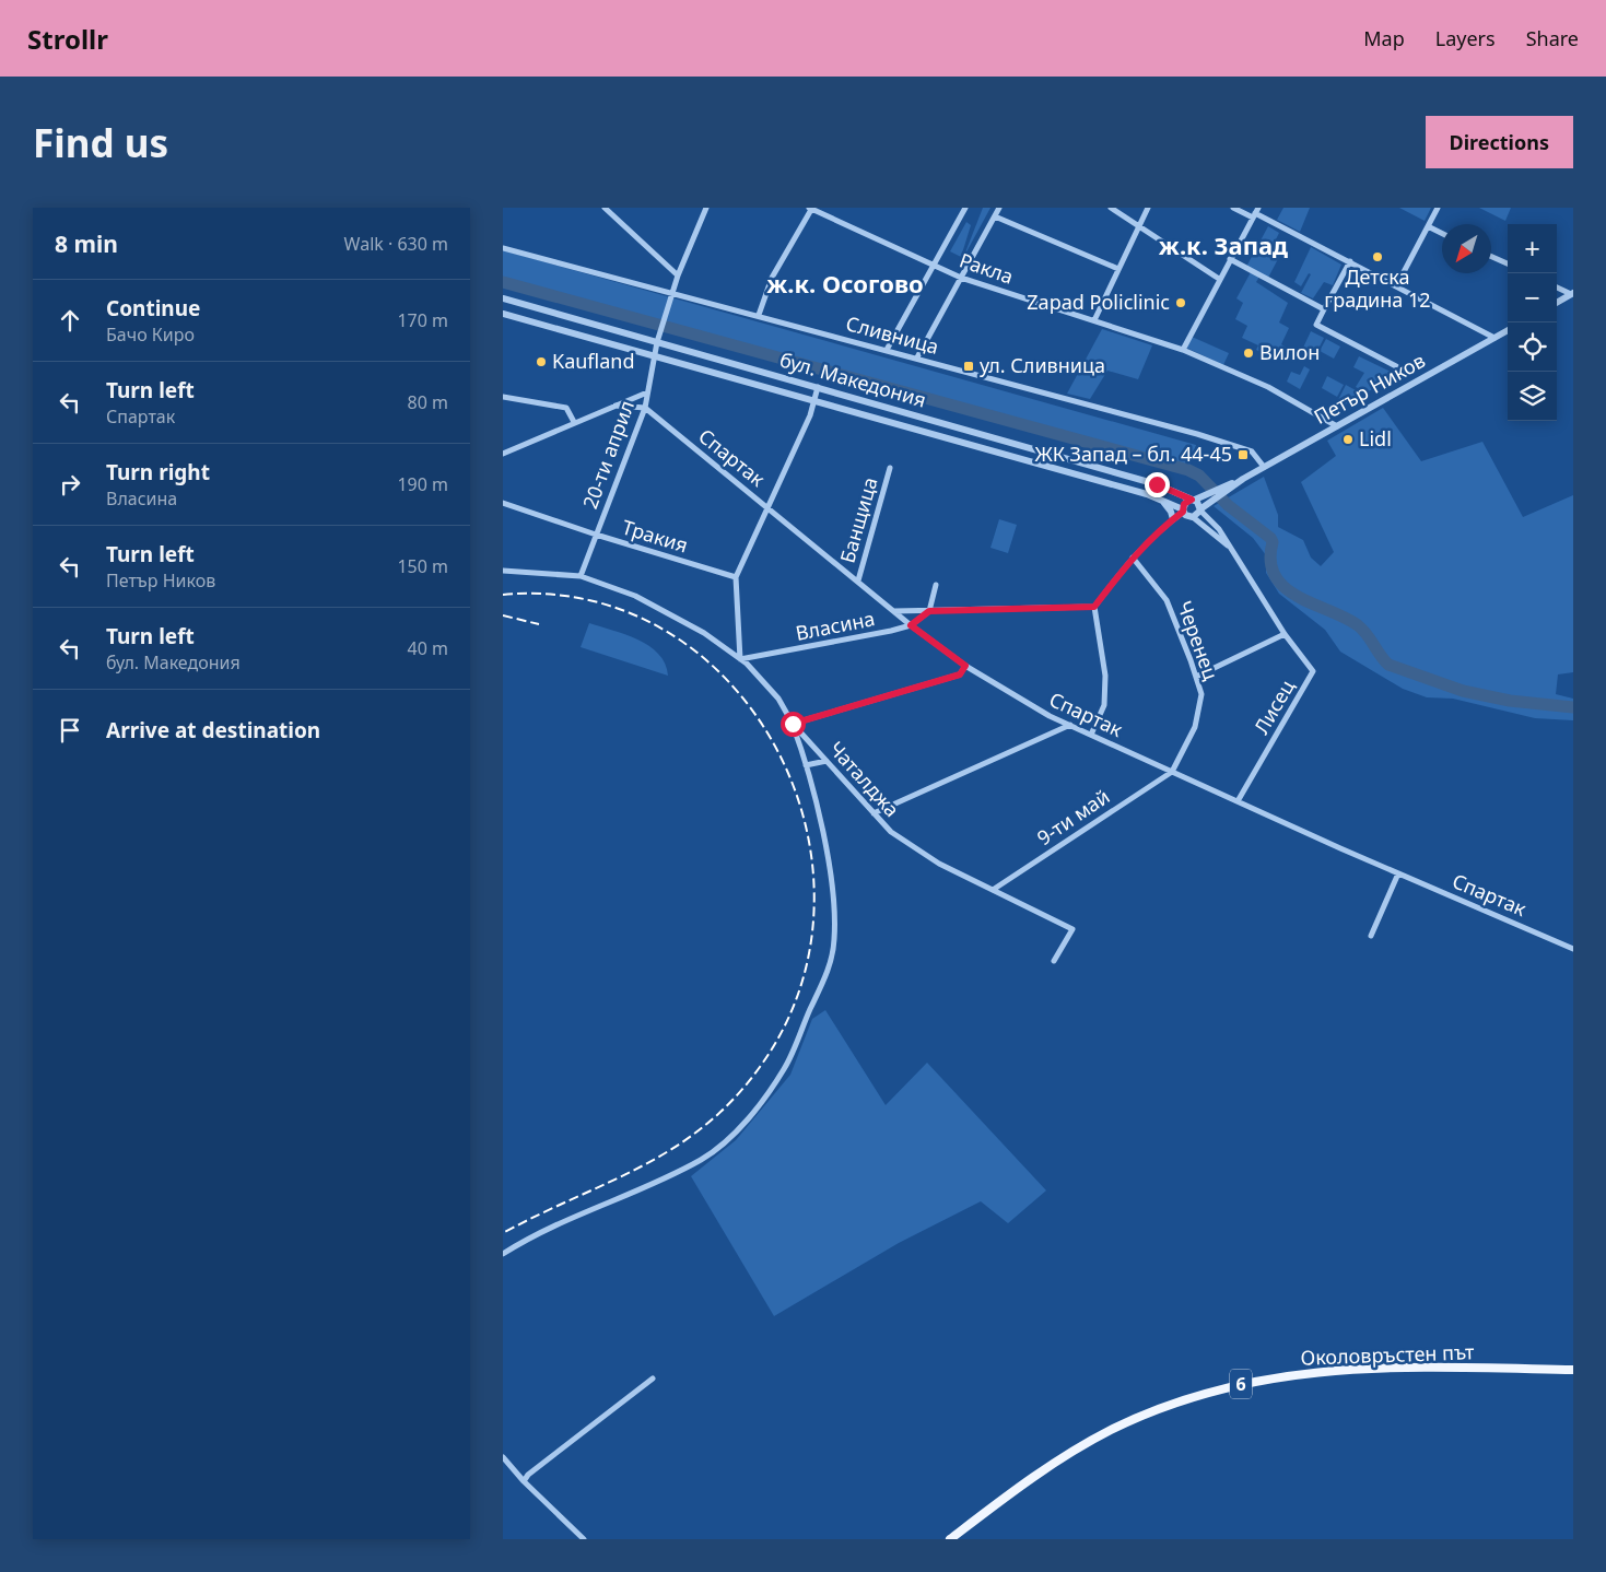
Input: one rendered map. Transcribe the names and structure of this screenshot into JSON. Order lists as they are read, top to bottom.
{
  "streets": {
    "main road": ["Околовръстен път", "6"],
    "street": [
      "Ракла",
      "Сливница",
      "бул. Македония",
      "Петър Ников",
      "20-ти април",
      "Спартак",
      "Банщица",
      "Тракия",
      "Власина",
      "Черенец",
      "Лисец",
      "Чаталджа",
      "9-ти май"
    ]
  },
  "crossings": [
    ["Ракла", "Петър Ников"],
    ["Сливница", "Петър Ников"],
    ["Сливница", "20-ти април"],
    ["бул. Македония", "20-ти април"],
    ["бул. Македония", "Лисец"],
    ["20-ти април", "Спартак"],
    ["20-ти април", "Тракия"],
    ["20-ти април", "Чаталджа"],
    ["Спартак", "Банщица"],
    ["Спартак", "Власина"],
    ["Спартак", "Черенец"],
    ["Спартак", "Лисец"],
    ["Спартак", "9-ти май"],
    ["Власина", "Чаталджа"],
    ["Черенец", "9-ти май"],
    ["Чаталджа", "9-ти май"]
  ],
  "districts": ["ж.к. Запад", "ж.к. Осогово"],
  "places": {
    "other": [
      "Детска градина 12",
      "Zapad Policlinic",
      "Вилон",
      "Kaufland",
      "Lidl"
    ],
    "transit": ["ул. Сливница", "ЖК Запад – бл. 44-45"]
  },
  "north": "bottom left",
  "page": {
    "header": "Strollr",
    "nav": ["Map", "Layers", "Share"],
    "buttons": "Directions",
    "title": "Find us",
    "heading": ["8 min", "Walk · 630 m"],
    "map_buttons": ["+", "−"],
    "list": [
      ["Continue", "Бачо Киро", "170 m"],
      ["Turn left", "Спартак", "80 m"],
      ["Turn right", "Власина", "190 m"],
      ["Turn left", "Петър Ников", "150 m"],
      ["Turn left", "бул. Македония", "40 m"],
      "Arrive at destination"
    ]
  }
}
